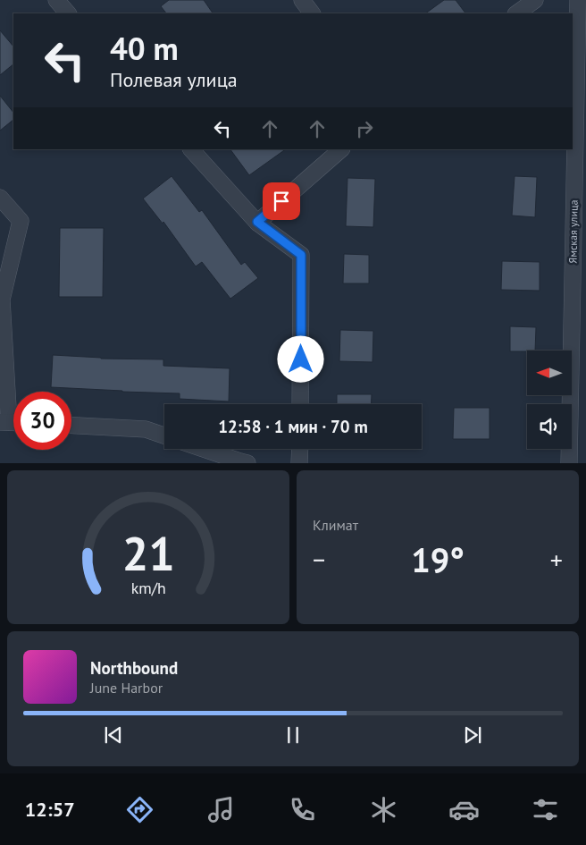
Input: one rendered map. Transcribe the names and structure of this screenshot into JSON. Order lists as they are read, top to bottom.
{
  "streets": {
    "street": ["Ямская улица"]
  },
  "north": "left",
  "page": {
    "turn": ["40 m", "Полевая улица"],
    "limit": "30",
    "trip": "12:58 · 1 мин · 70 m",
    "tile": "Климат",
    "heat": ["−", "19°", "+"],
    "song": ["Northbound", "June Harbor"],
    "tabs": "12:57",
    "gauge": ["21", "km/h"]
  }
}
